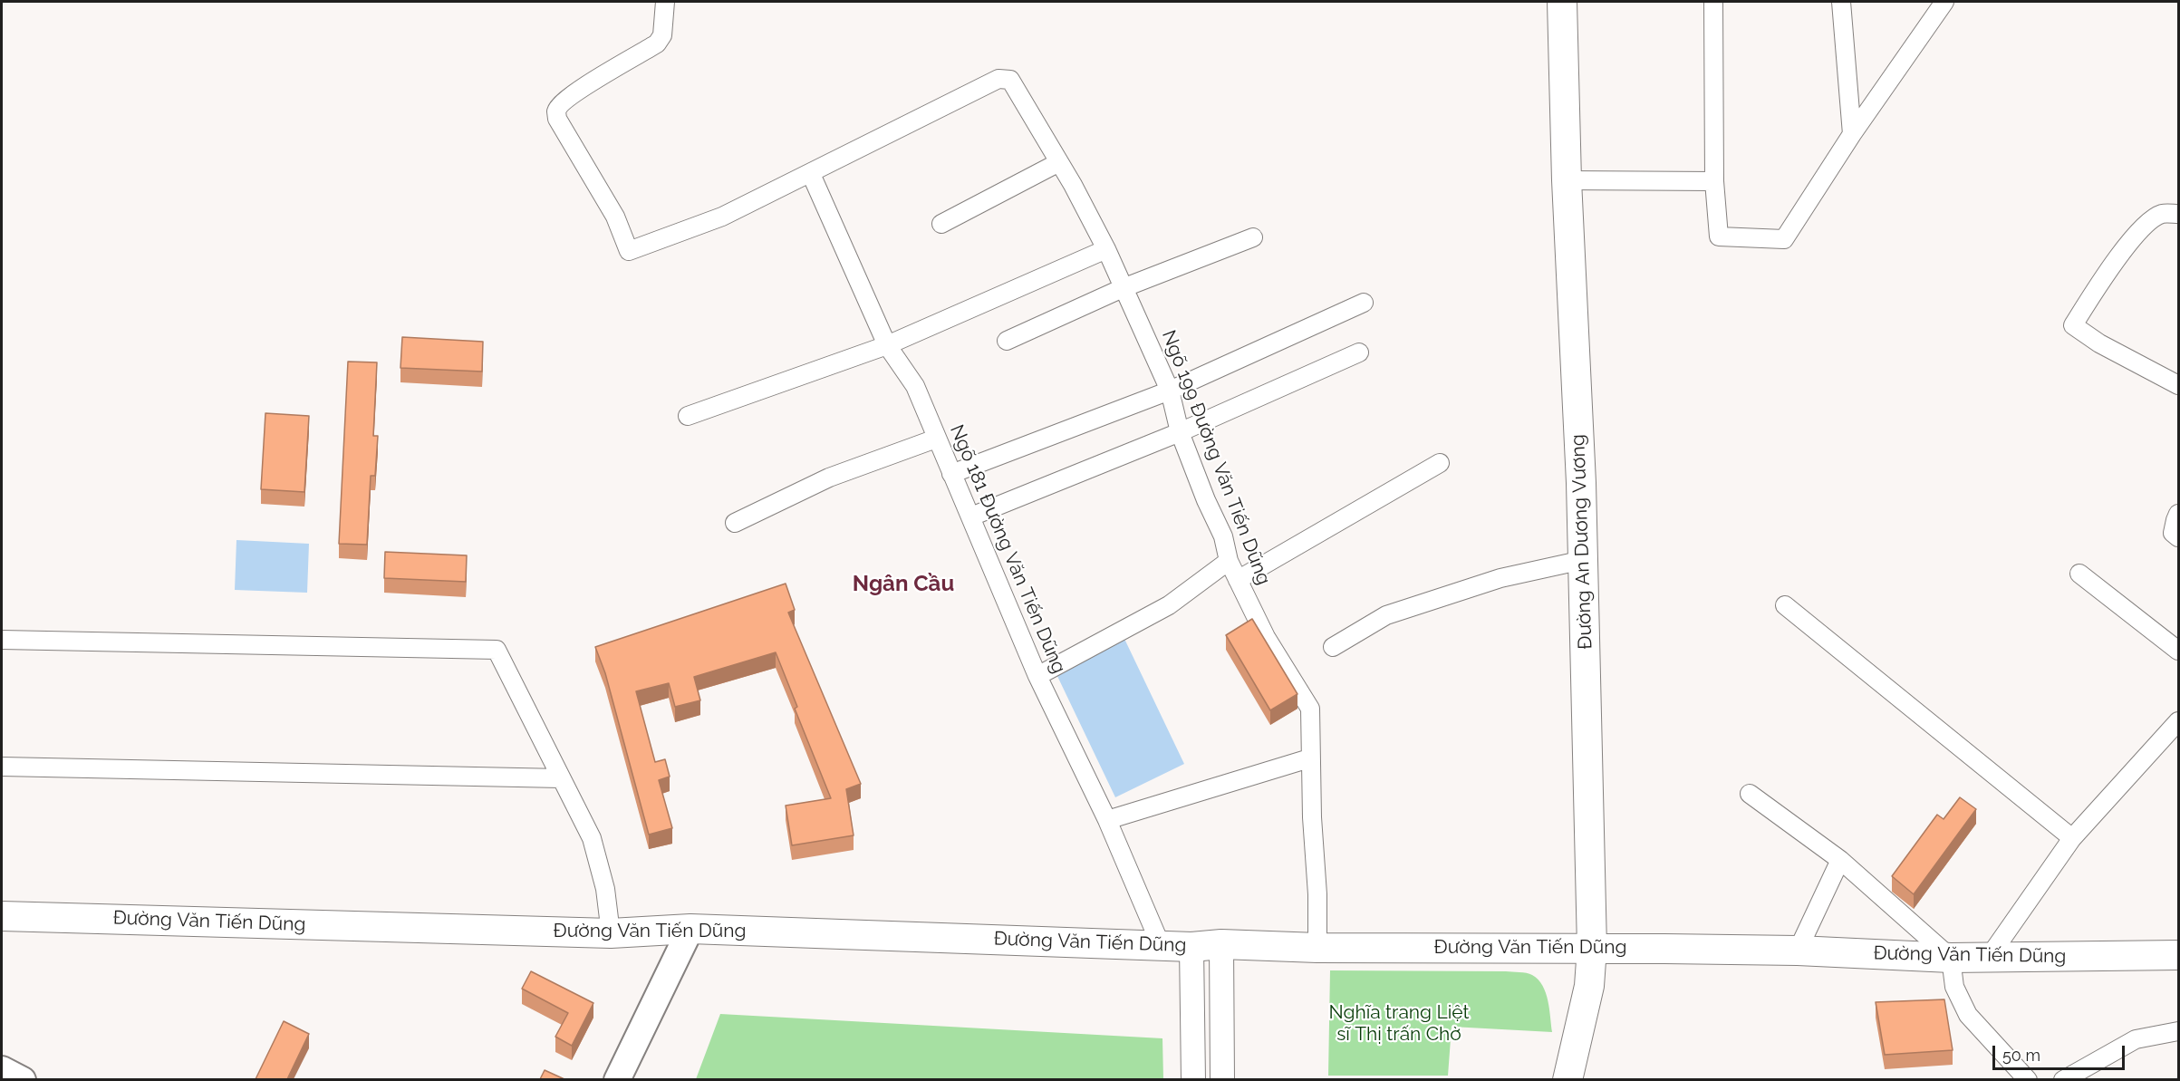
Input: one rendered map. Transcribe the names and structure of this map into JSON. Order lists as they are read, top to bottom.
{
  "streets": {
    "main road": ["Đường An Dương Vương", "Đường Văn Tiến Dũng"],
    "street": ["Ngõ 199 Đường Văn Tiến Dũng", "Ngõ 181 Đường Văn Tiến Dũng"]
  },
  "crossings": [
    ["Ngõ 199 Đường Văn Tiến Dũng", "Ngõ 181 Đường Văn Tiến Dũng"],
    ["Ngõ 199 Đường Văn Tiến Dũng", "Đường Văn Tiến Dũng"],
    ["Đường An Dương Vương", "Đường Văn Tiến Dũng"],
    ["Ngõ 181 Đường Văn Tiến Dũng", "Đường Văn Tiến Dũng"]
  ],
  "districts": ["Ngân Cầu"],
  "parks": ["Nghĩa trang Liệt sĩ Thị trấn Chờ"],
  "scale_bar": "50 m"
}
